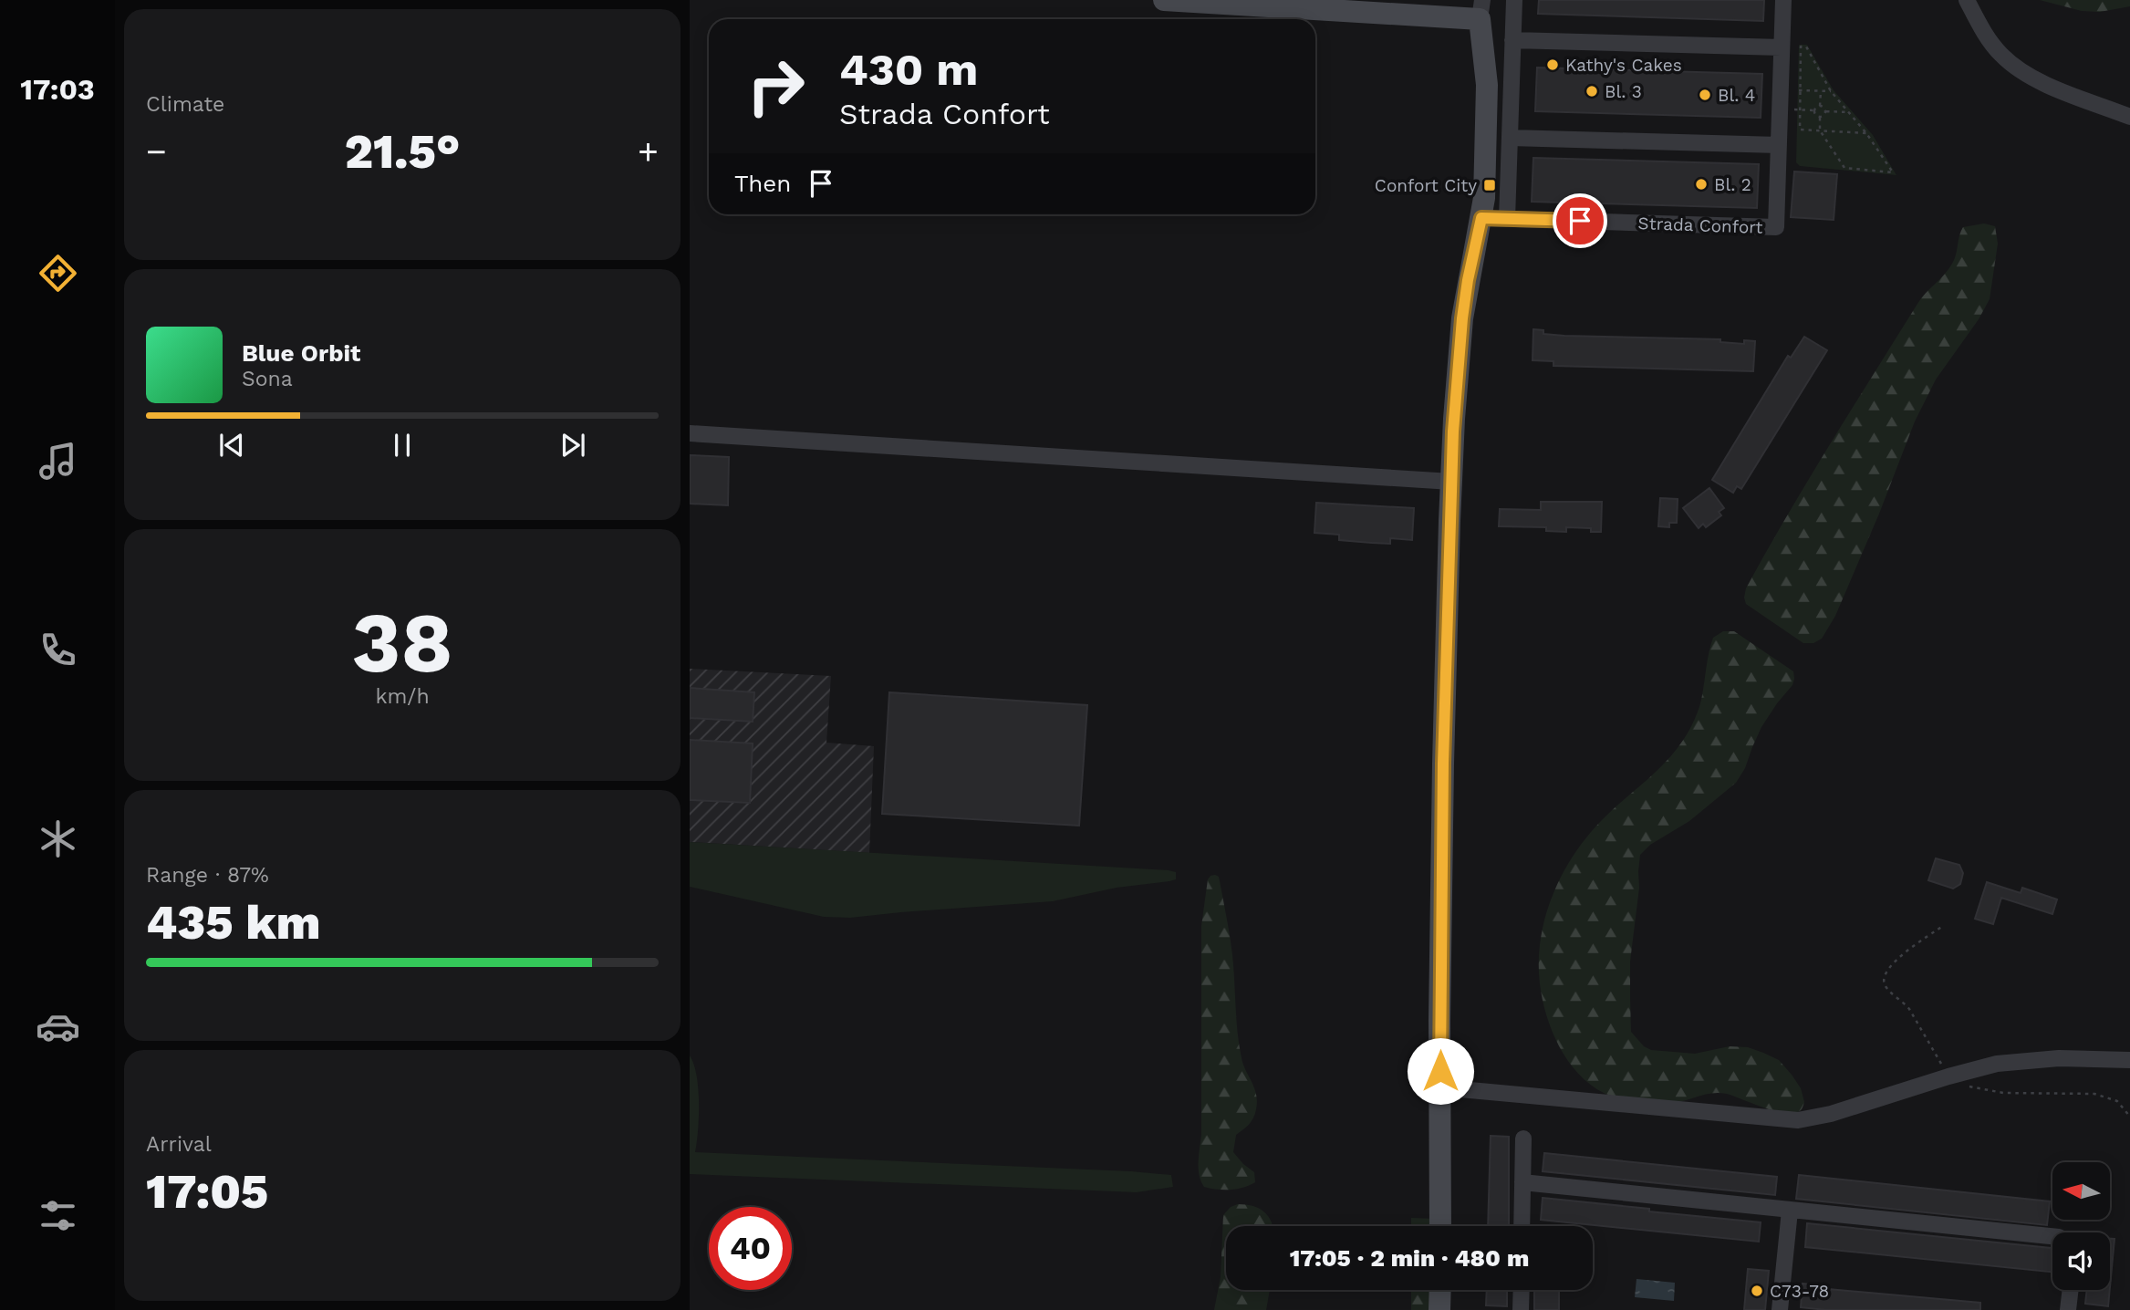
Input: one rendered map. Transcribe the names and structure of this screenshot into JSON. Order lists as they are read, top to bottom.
{
  "streets": {
    "street": ["Strada Confort"]
  },
  "places": {
    "other": [
      "Kathy's Cakes",
      "Bl. 3",
      "Bl. 4",
      "Bl. 2",
      "C73-78"
    ],
    "transit": ["Confort City"]
  },
  "north": "left",
  "page": {
    "tabs": "17:03",
    "tile": [
      "Climate",
      ["38", "km/h"],
      ["Range · 87%", "435 km"],
      ["Arrival", "17:05"]
    ],
    "turn": ["430 m", "Strada Confort"],
    "heat": ["−", "21.5°", "+"],
    "then": "Then",
    "song": ["Blue Orbit", "Sona"],
    "limit": "40",
    "trip": "17:05 · 2 min · 480 m"
  }
}
